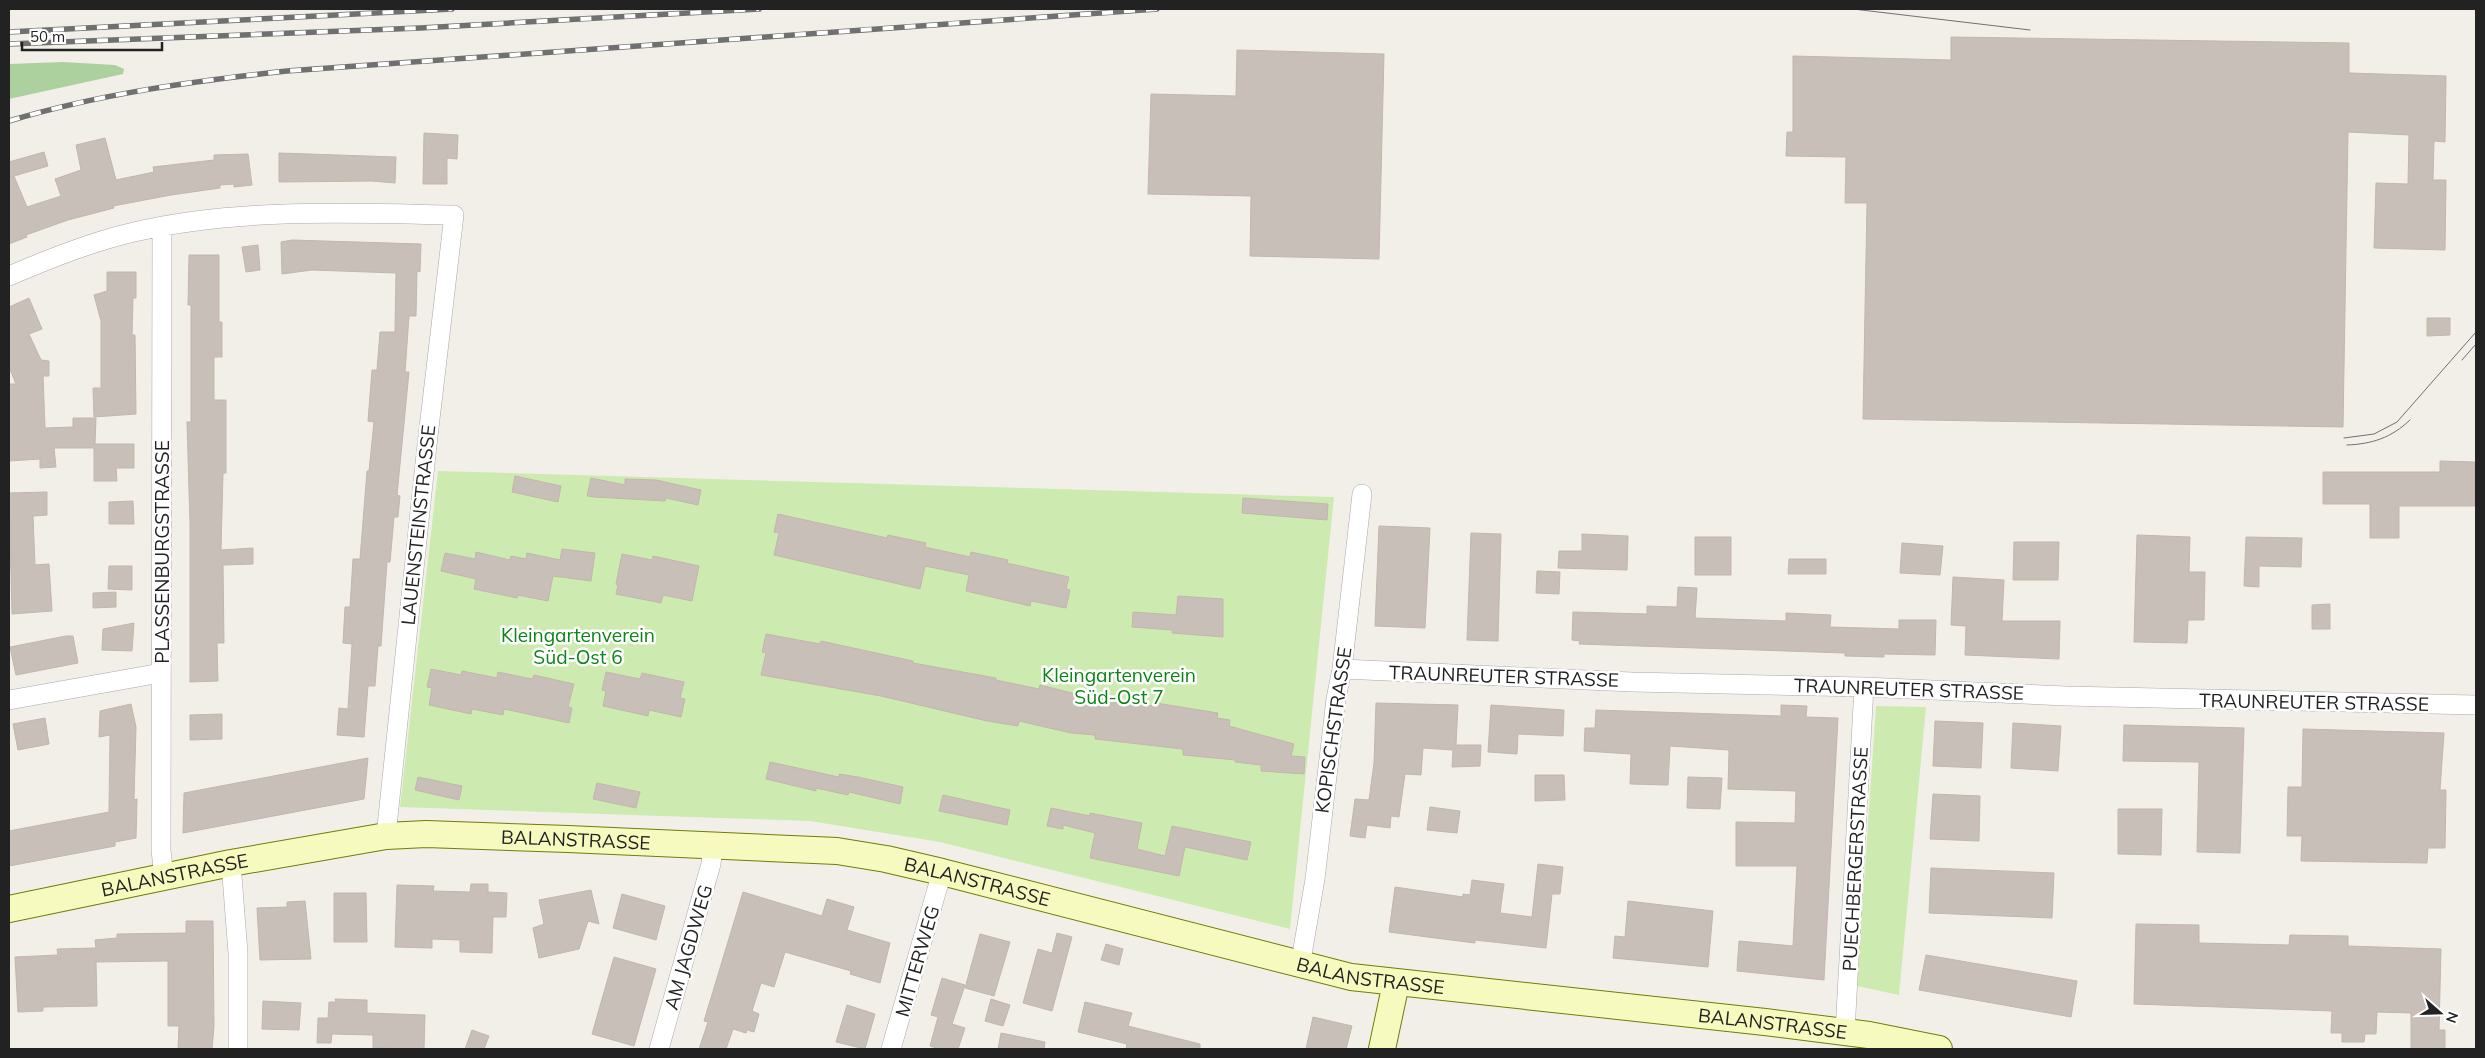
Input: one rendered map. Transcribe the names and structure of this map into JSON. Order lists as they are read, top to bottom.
{
  "streets": {
    "street": [
      "LAUENSTEINSTRASSE",
      "PLASSENBURGSTRASSE",
      "TRAUNREUTER STRASSE",
      "KOPISCHSTRASSE",
      "BALANSTRASSE",
      "PUECHBERGERSTRASSE",
      "AM JAGDWEG",
      "MITTERWEG"
    ]
  },
  "crossings": [
    ["LAUENSTEINSTRASSE", "PLASSENBURGSTRASSE"],
    ["LAUENSTEINSTRASSE", "BALANSTRASSE"],
    ["PLASSENBURGSTRASSE", "BALANSTRASSE"],
    ["TRAUNREUTER STRASSE", "KOPISCHSTRASSE"],
    ["TRAUNREUTER STRASSE", "PUECHBERGERSTRASSE"],
    ["KOPISCHSTRASSE", "BALANSTRASSE"],
    ["BALANSTRASSE", "PUECHBERGERSTRASSE"],
    ["BALANSTRASSE", "AM JAGDWEG"],
    ["BALANSTRASSE", "MITTERWEG"]
  ],
  "parks": ["Kleingartenverein Süd-Ost 6", "Kleingartenverein Süd-Ost 7"],
  "scale_bar": "50 m",
  "north": "right"
}
